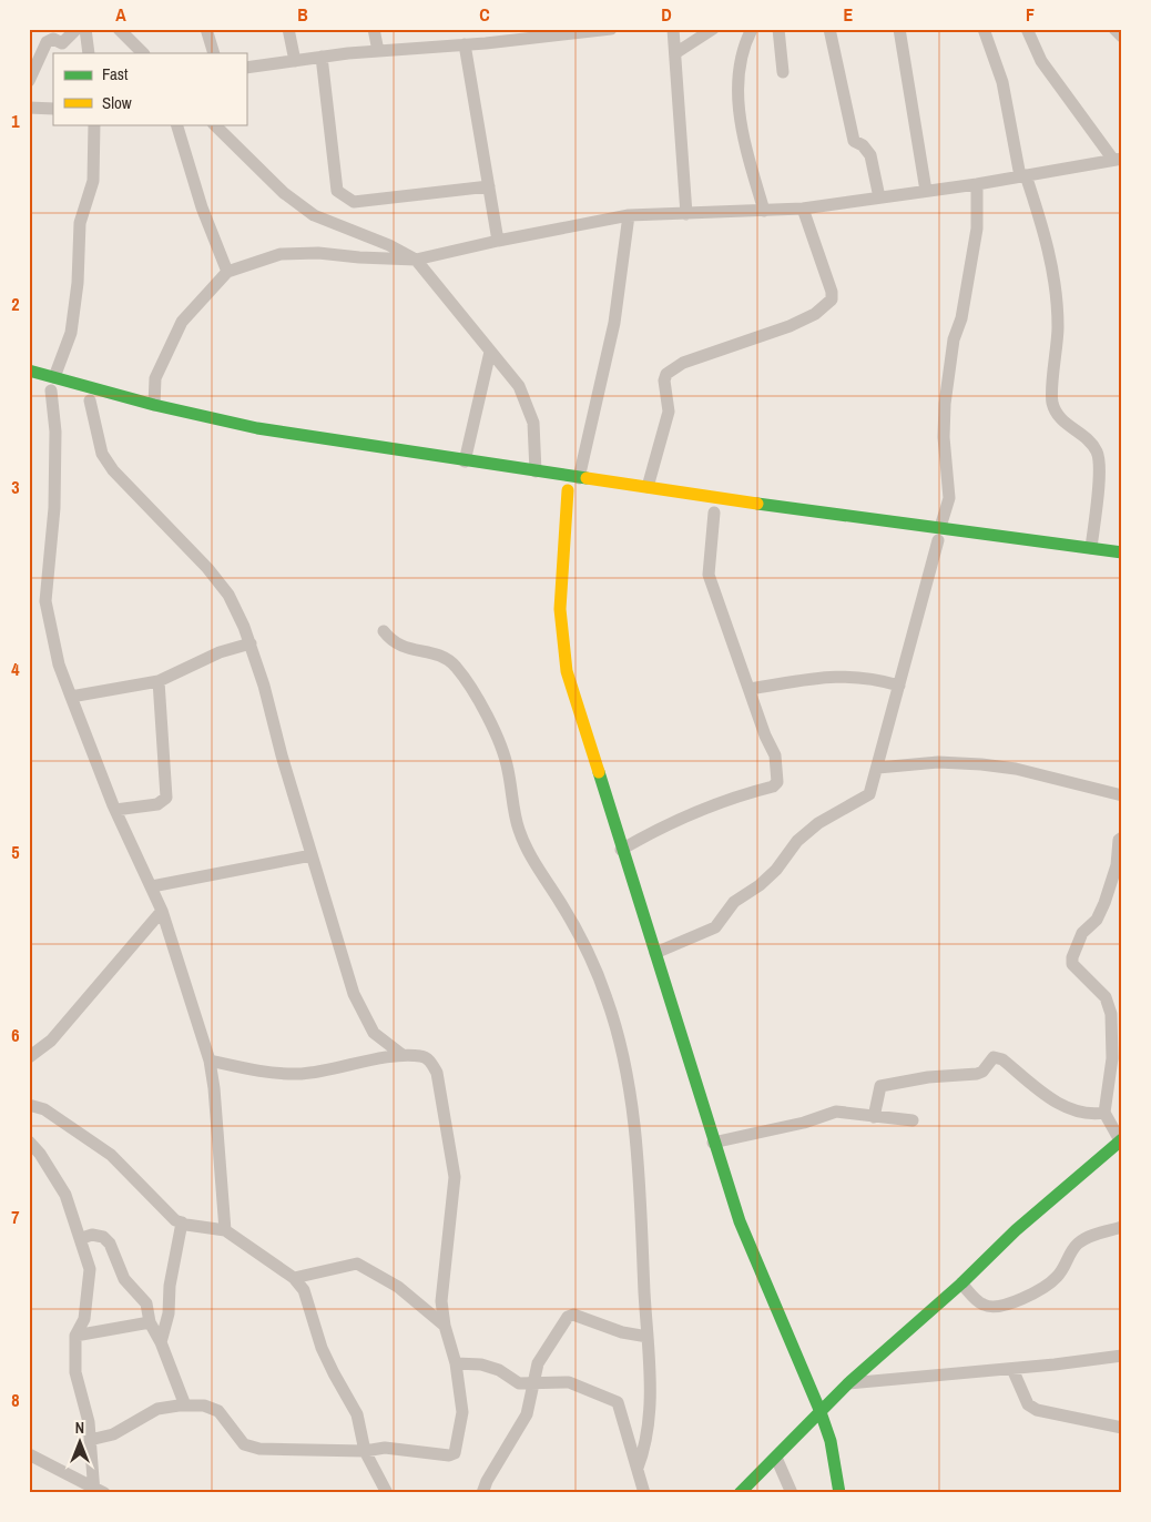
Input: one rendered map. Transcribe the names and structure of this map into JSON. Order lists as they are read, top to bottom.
{
  "legend": ["Fast", "Slow"],
  "north": "top",
  "grid": {
    "columns": [
      "A",
      "B",
      "C",
      "D",
      "E",
      "F"
    ],
    "rows": [
      "1",
      "2",
      "3",
      "4",
      "5",
      "6",
      "7",
      "8"
    ]
  }
}
